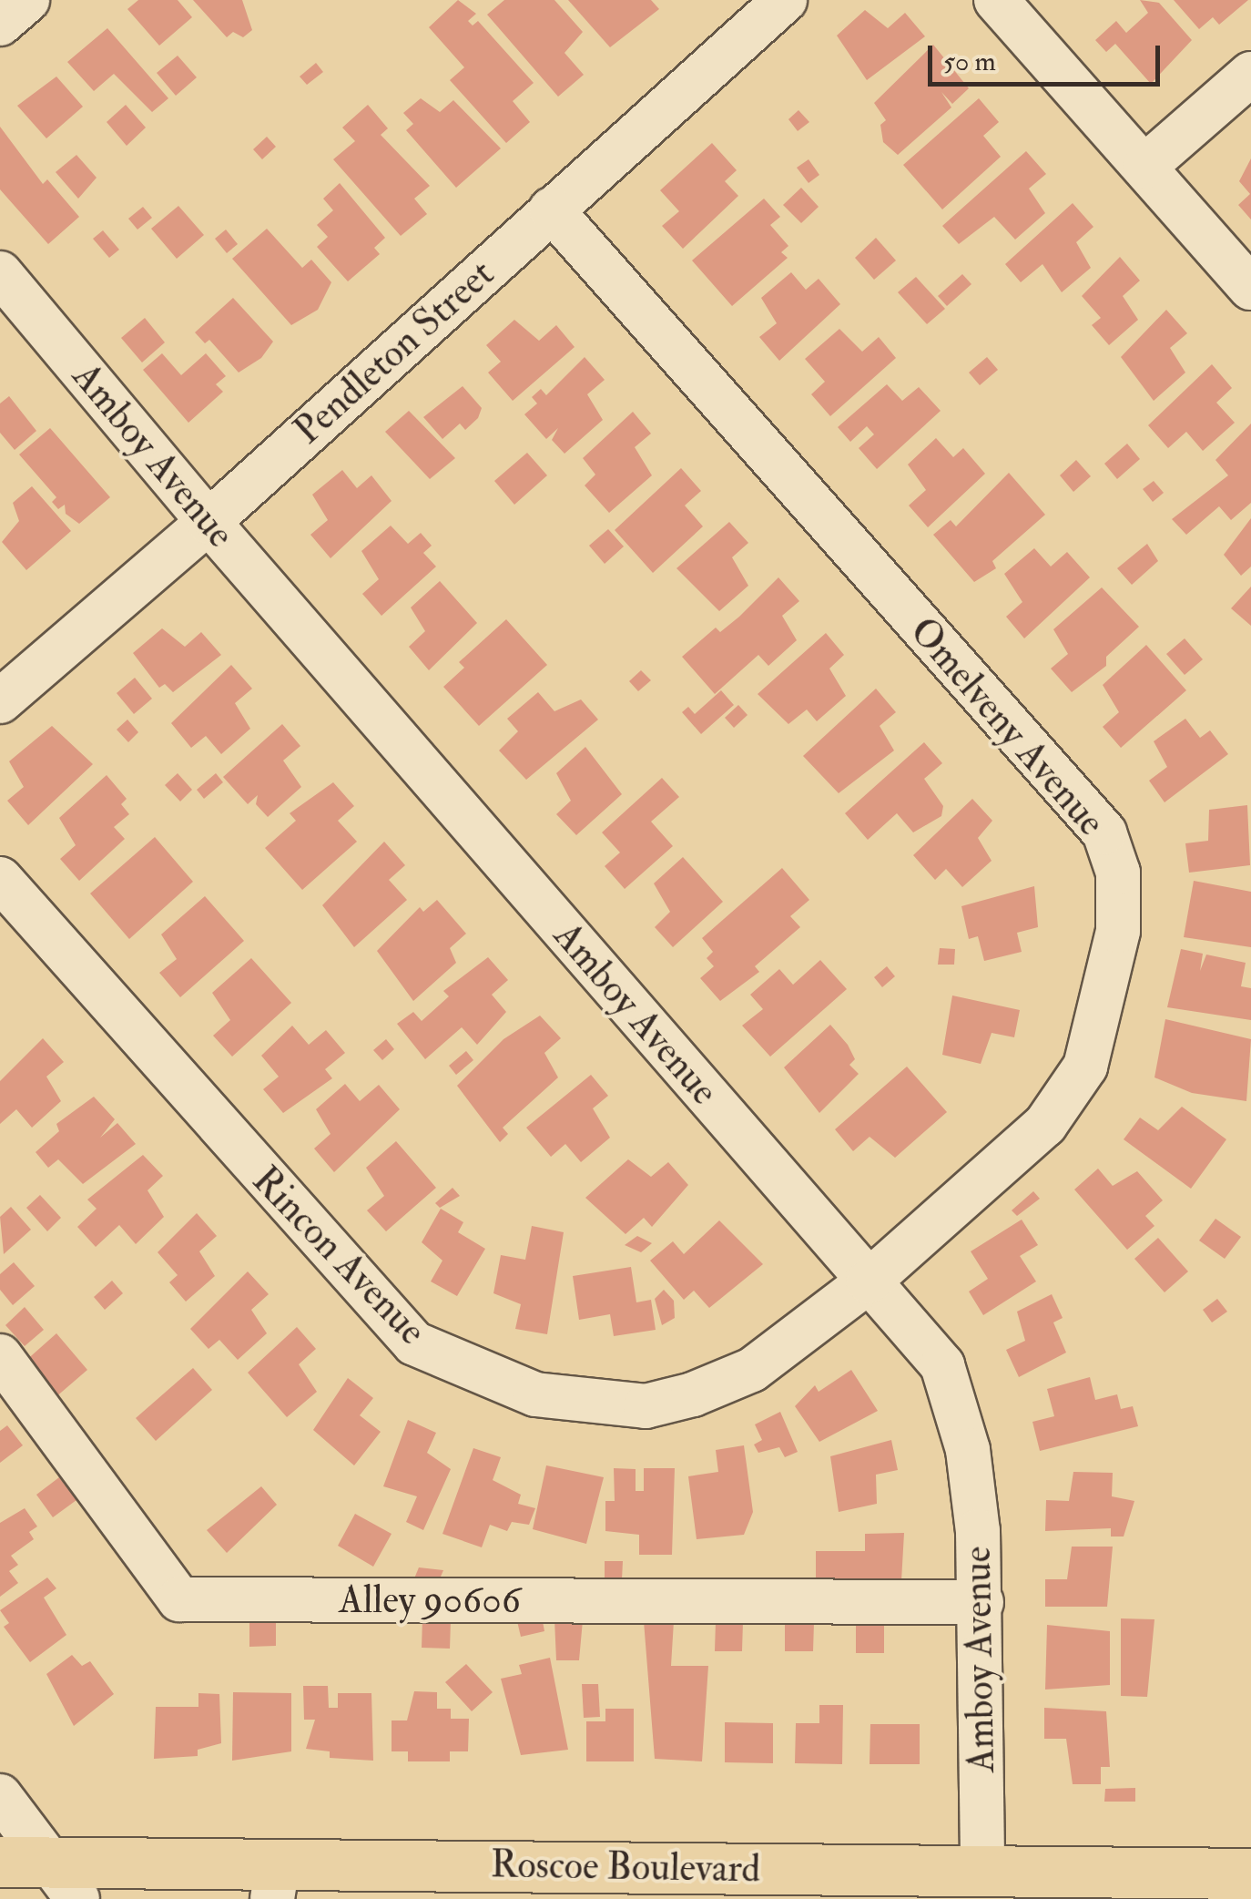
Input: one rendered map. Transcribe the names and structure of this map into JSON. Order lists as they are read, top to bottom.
{
  "streets": {
    "main road": ["Roscoe Boulevard"],
    "street": [
      "Pendleton Street",
      "Amboy Avenue",
      "Omelveny Avenue",
      "Rincon Avenue",
      "Alley 90606"
    ]
  },
  "crossings": [
    ["Pendleton Street", "Amboy Avenue"],
    ["Pendleton Street", "Omelveny Avenue"],
    ["Amboy Avenue", "Omelveny Avenue"],
    ["Amboy Avenue", "Rincon Avenue"],
    ["Amboy Avenue", "Alley 90606"],
    ["Amboy Avenue", "Roscoe Boulevard"],
    ["Omelveny Avenue", "Rincon Avenue"]
  ],
  "scale_bar": "50 m"
}
